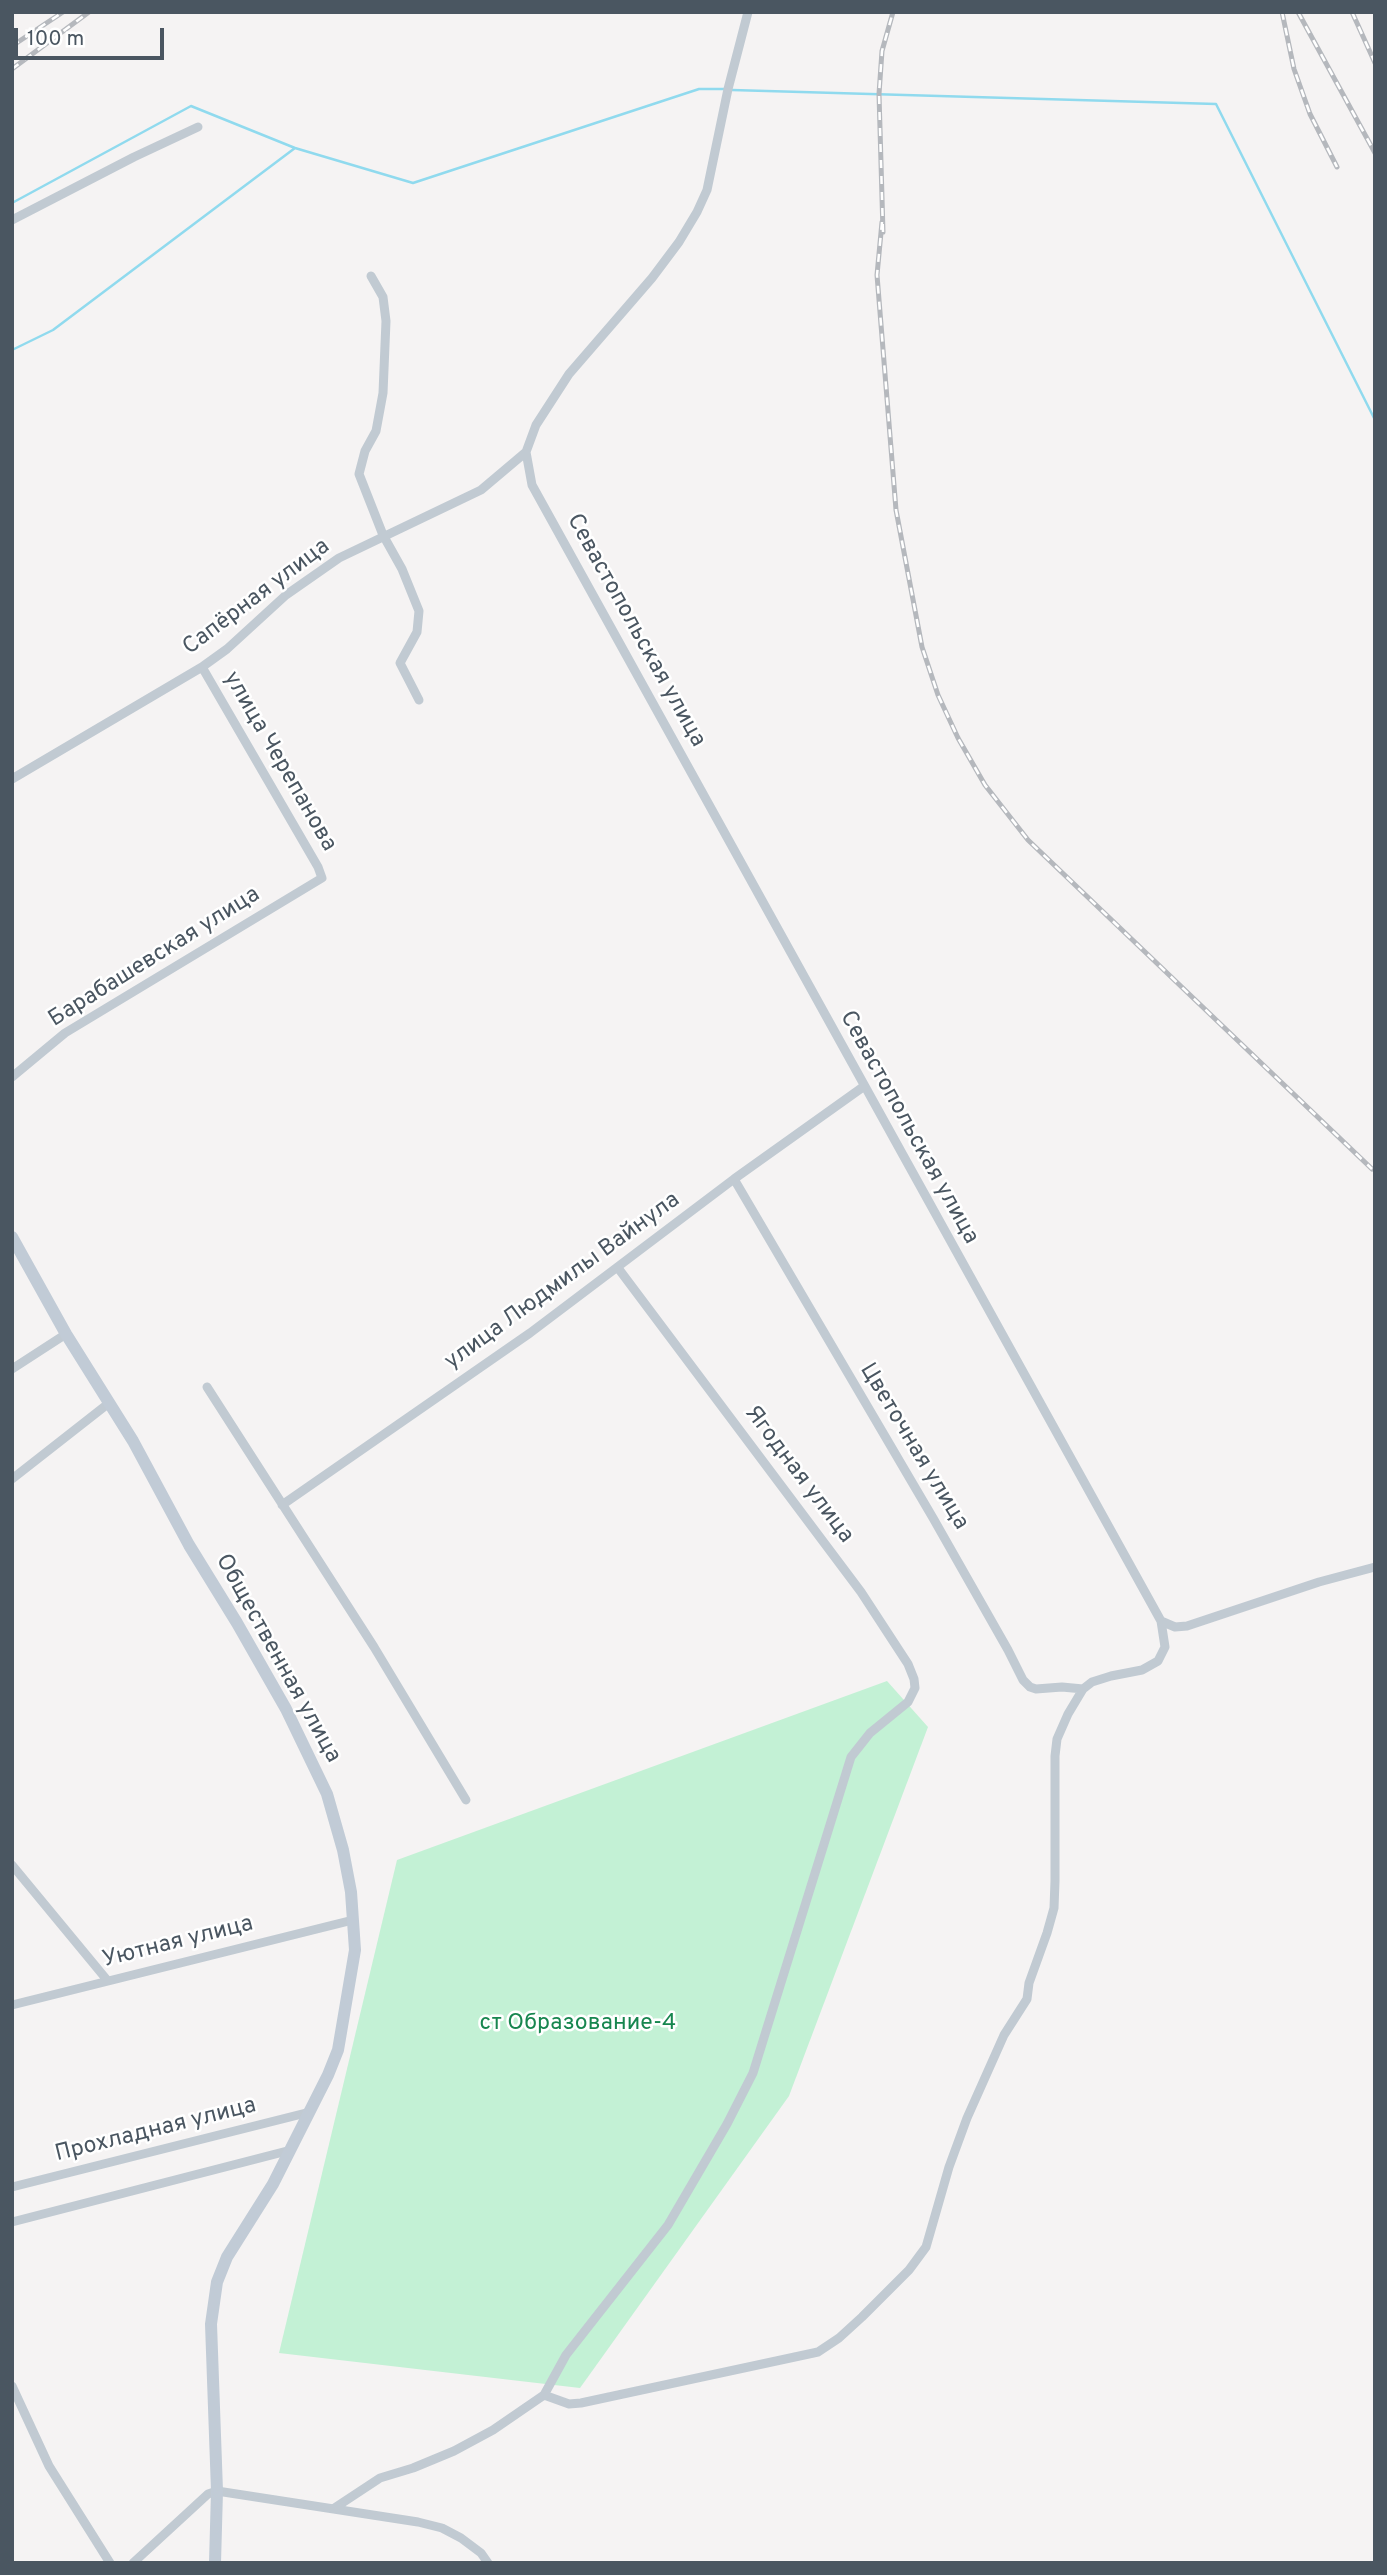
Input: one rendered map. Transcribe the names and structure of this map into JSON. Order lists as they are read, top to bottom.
{
  "streets": {
    "main road": ["Общественная улица"],
    "street": [
      "Сапёрная улица",
      "Севастопольская улица",
      "улица Черепанова",
      "Барабашевская улица",
      "улица Людмилы Вайнула",
      "Цветочная улица",
      "Ягодная улица",
      "Уютная улица",
      "Прохладная улица"
    ]
  },
  "crossings": [
    ["Сапёрная улица", "Севастопольская улица"],
    ["Сапёрная улица", "улица Черепанова"],
    ["Севастопольская улица", "улица Людмилы Вайнула"],
    ["улица Черепанова", "Барабашевская улица"],
    ["улица Людмилы Вайнула", "Цветочная улица"],
    ["улица Людмилы Вайнула", "Ягодная улица"],
    ["Общественная улица", "Уютная улица"],
    ["Общественная улица", "Прохладная улица"]
  ],
  "parks": ["ст Образование-4"],
  "scale_bar": "100 m"
}
